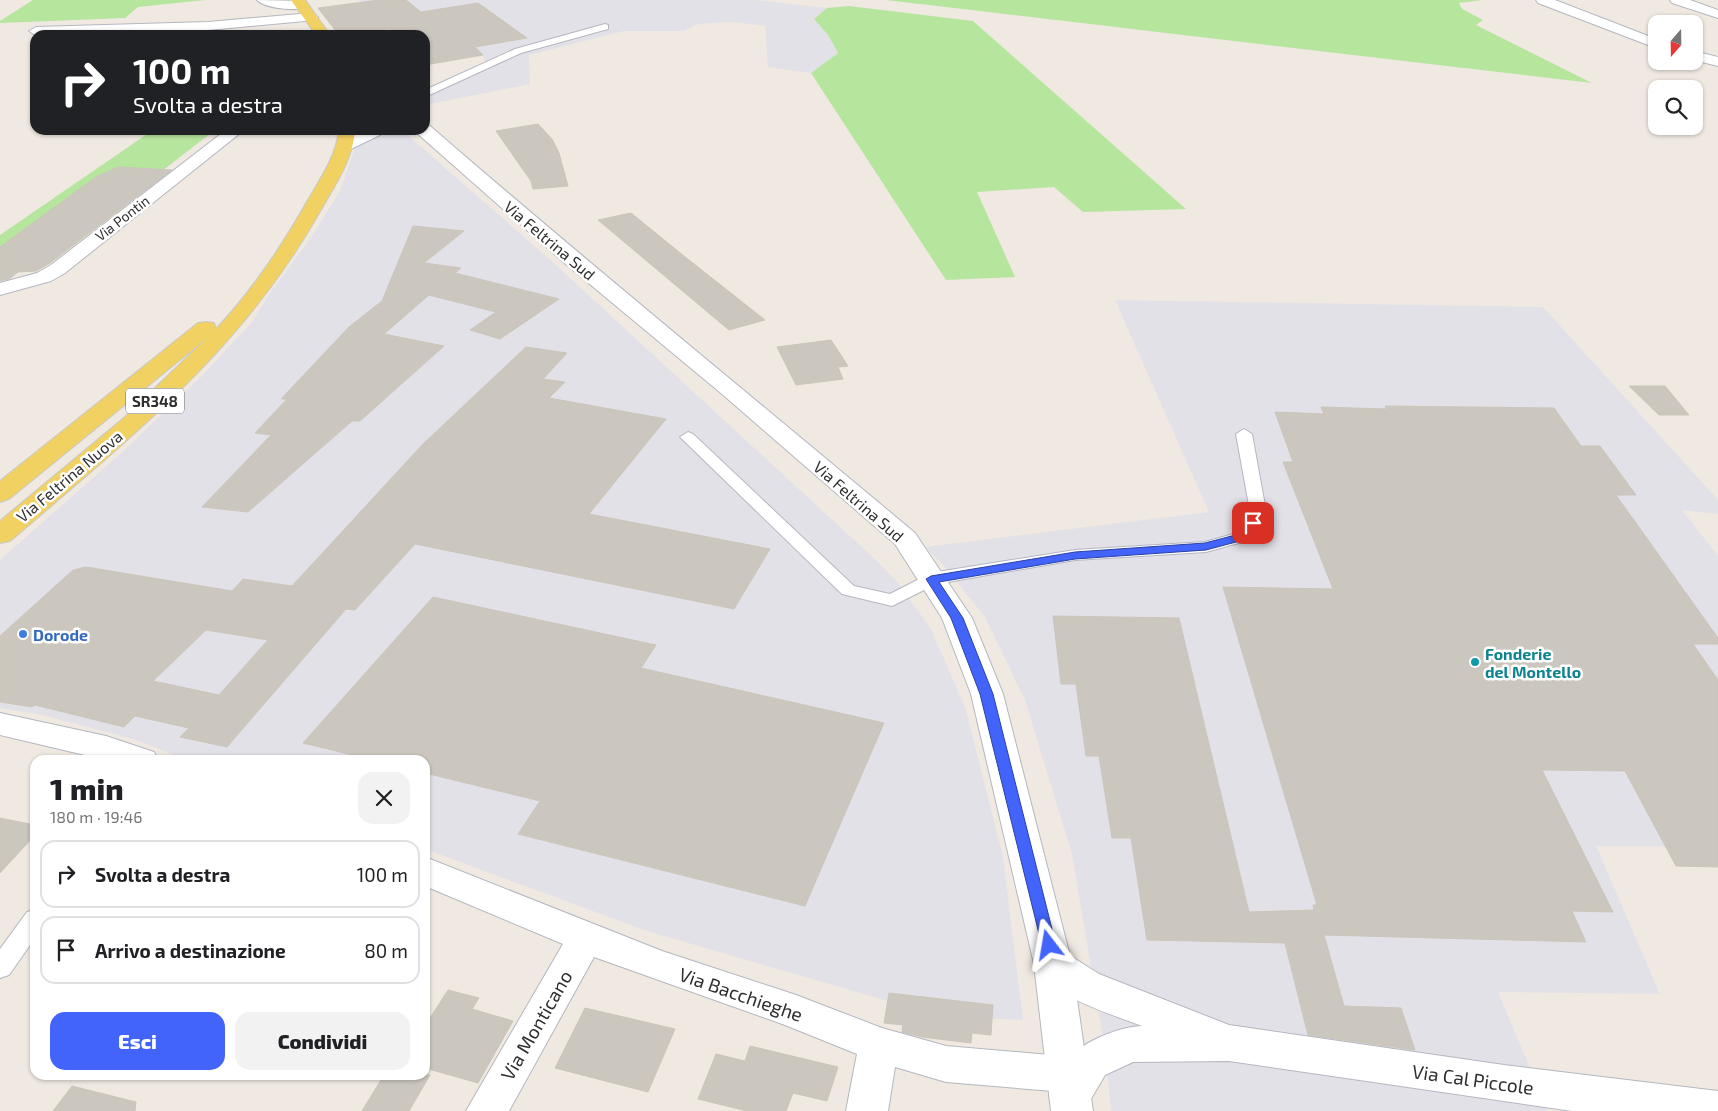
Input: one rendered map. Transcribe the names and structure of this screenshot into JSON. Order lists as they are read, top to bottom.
{
  "streets": {
    "main road": ["SR348", "Via Feltrina Nuova"],
    "street": [
      "Via Pontin",
      "Via Feltrina Sud",
      "Via Bacchieghe",
      "Via Monticano",
      "Via Cal Piccole"
    ]
  },
  "crossings": [
    ["Via Feltrina Sud", "Via Bacchieghe"],
    ["Via Feltrina Sud", "Via Cal Piccole"],
    ["Via Bacchieghe", "Via Monticano"],
    ["Via Bacchieghe", "Via Cal Piccole"]
  ],
  "places": ["Dorode", "Fonderie del Montello"],
  "north": "bottom",
  "page": {
    "turn": ["100 m", "Svolta a destra"],
    "heading": ["1 min", "180 m · 19:46"],
    "list": [
      {
        "name": "Svolta a destra",
        "value": "100 m"
      },
      {
        "name": "Arrivo a destinazione",
        "value": "80 m"
      }
    ],
    "buttons": ["Esci", "Condividi"]
  }
}
